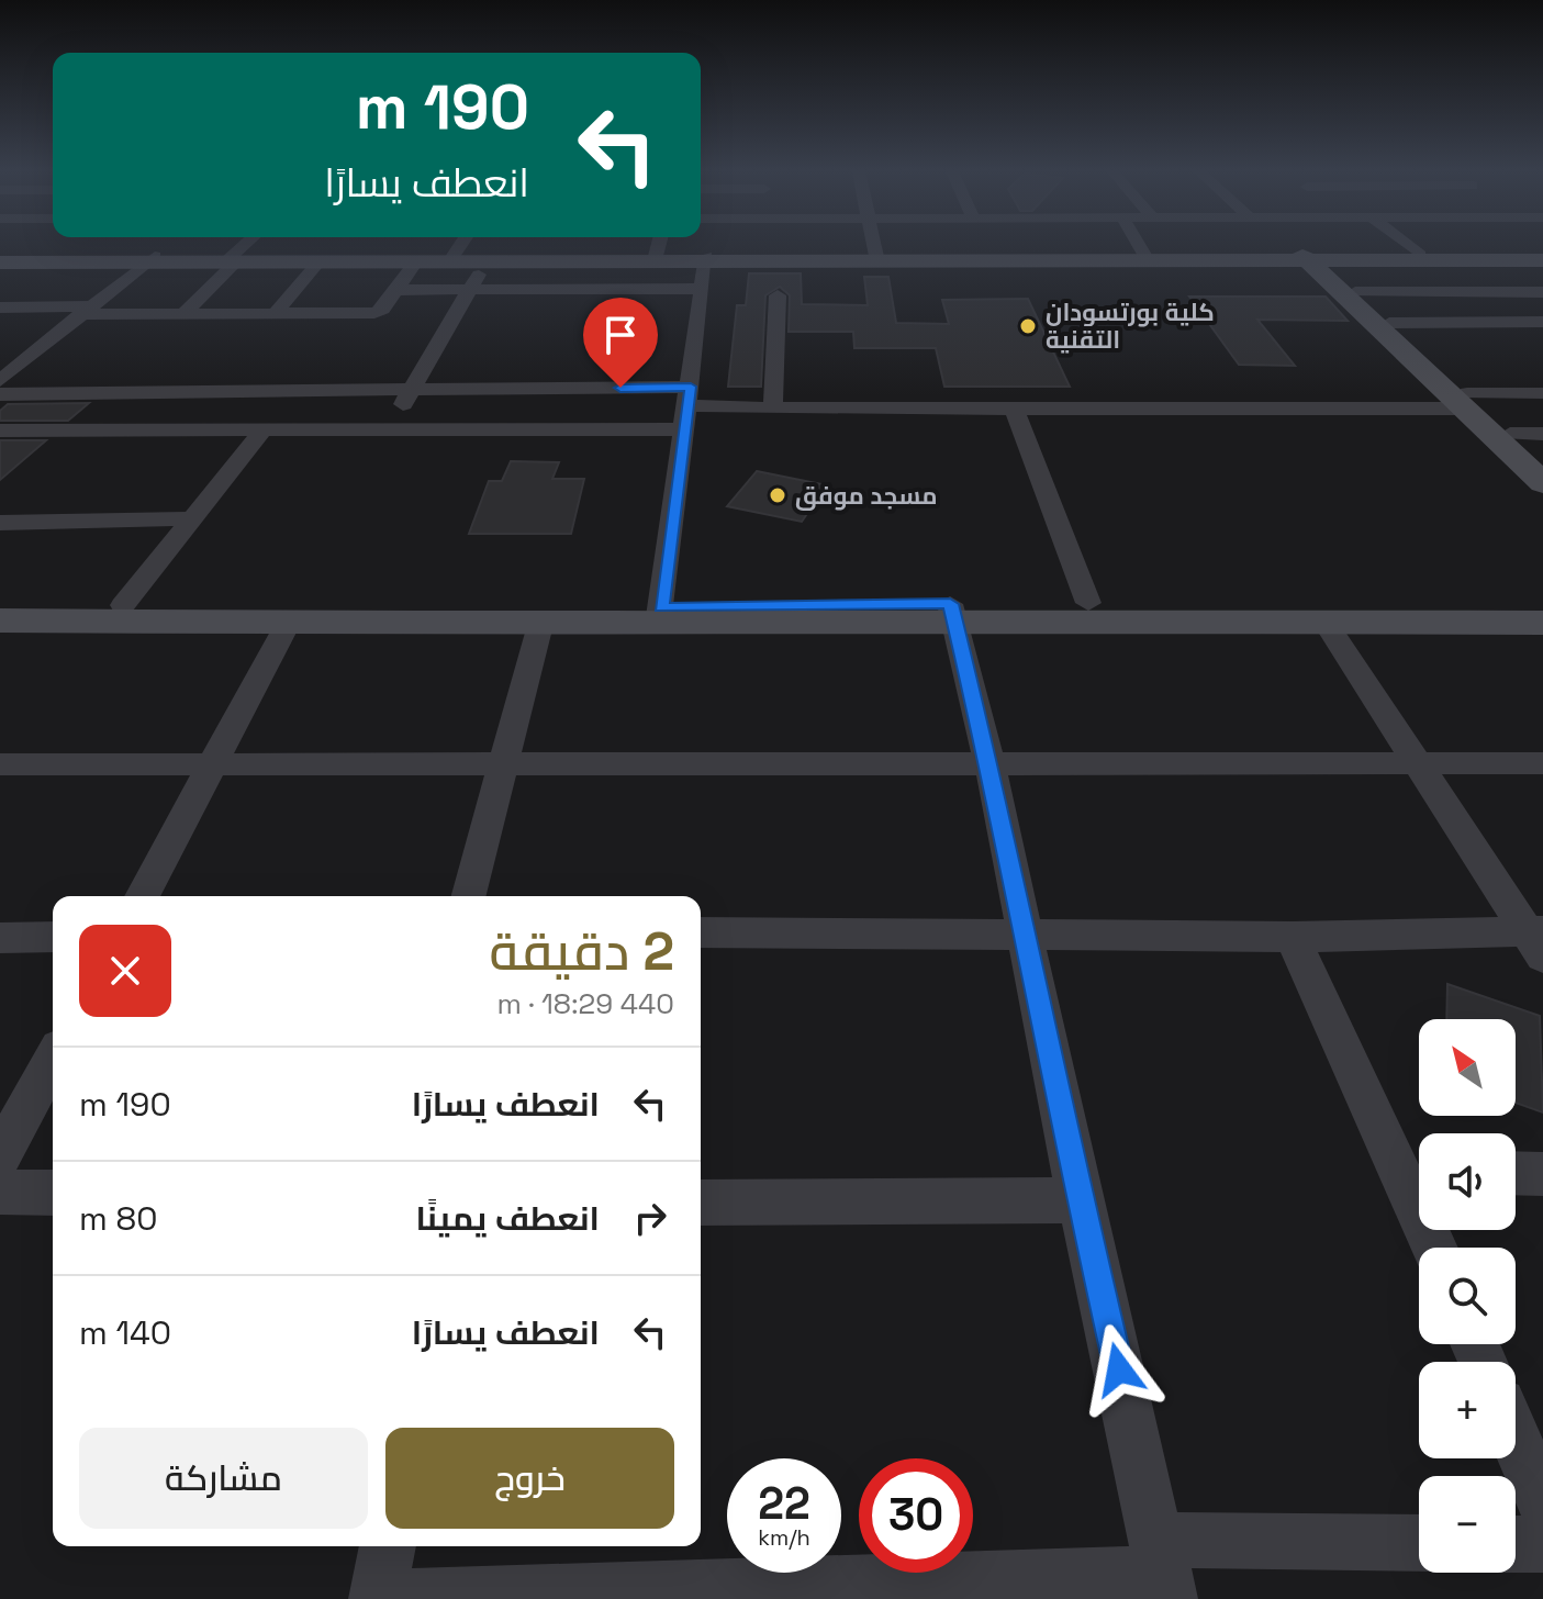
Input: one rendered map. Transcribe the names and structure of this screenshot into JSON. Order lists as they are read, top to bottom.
{
  "places": ["كلية بورتسودان التقنية", "مسجد موفق"],
  "north": "top left",
  "page": {
    "turn": ["190 m", "انعطف يسارًا"],
    "heading": ["2 دقيقة", "440 m · 18:29"],
    "map_buttons": ["+", "−"],
    "list": [
      {
        "name": "انعطف يسارًا",
        "value": "190 m"
      },
      {
        "name": "انعطف يمينًا",
        "value": "80 m"
      },
      {
        "name": "انعطف يسارًا",
        "value": "140 m"
      }
    ],
    "buttons": ["خروج", "مشاركة"],
    "speed": "22 km/h",
    "limit": "30"
  }
}
